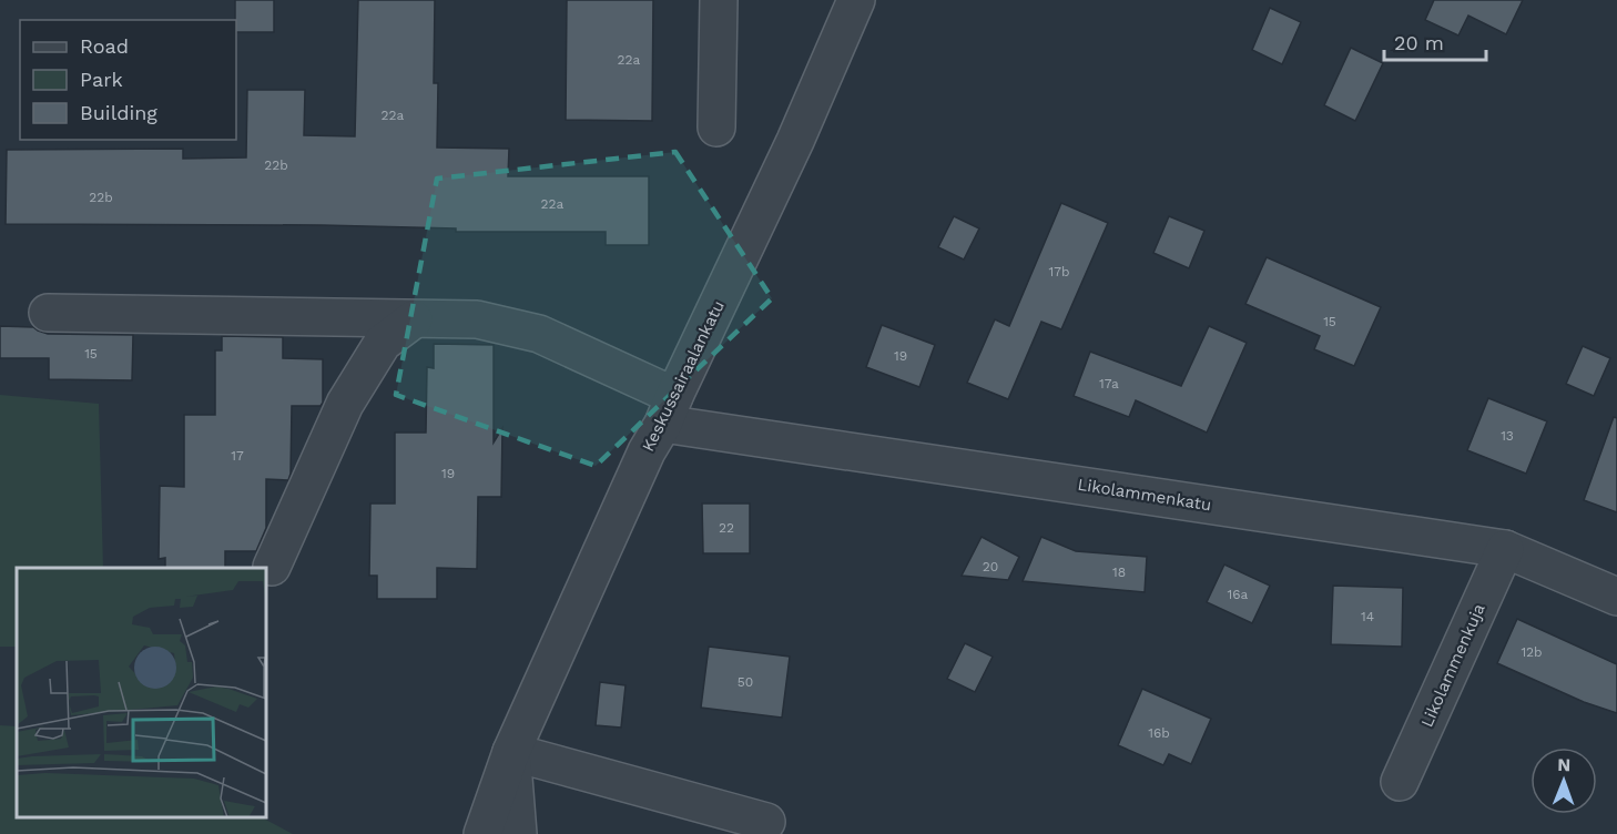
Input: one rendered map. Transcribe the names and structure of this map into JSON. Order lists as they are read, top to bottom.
{
  "streets": {
    "street": ["Keskussairaalankatu", "Likolammenkatu", "Likolammenkuja"]
  },
  "crossings": [
    ["Keskussairaalankatu", "Likolammenkatu"],
    ["Likolammenkatu", "Likolammenkuja"]
  ],
  "house_numbers": [
    "22a",
    "22a",
    "22b",
    "22b",
    "22a",
    "17b",
    "15",
    "15",
    "19",
    "17a",
    "13",
    "17",
    "19",
    "22",
    "20",
    "18",
    "16a",
    "14",
    "12b",
    "50",
    "16b"
  ],
  "legend": ["Road", "Park", "Building"],
  "scale_bar": "20 m",
  "north": "top"
}
